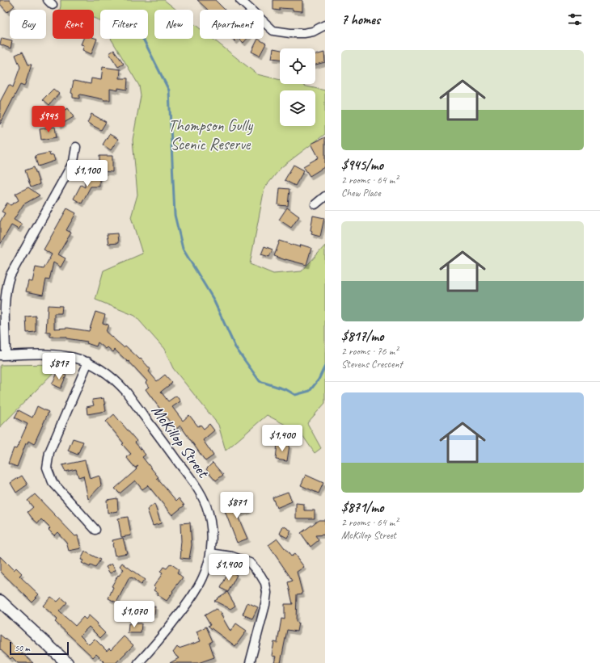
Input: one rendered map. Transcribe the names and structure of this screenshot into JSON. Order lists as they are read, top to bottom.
{
  "streets": {
    "street": ["McKillop Street"]
  },
  "parks": ["Thompson Gully Scenic Reserve"],
  "scale_bar": "50 m",
  "page": {
    "heading": "7 homes",
    "chip": [
      "Buy",
      "Rent",
      "Filters",
      "New",
      "Apartment"
    ],
    "list": [
      {
        "name": "$945/mo",
        "note": "2 rooms · 64 m² · Chew Place"
      },
      {
        "name": "$817/mo",
        "note": "2 rooms · 76 m² · Stevens Crescent"
      },
      {
        "name": "$871/mo",
        "note": "2 rooms · 64 m² · McKillop Street"
      }
    ],
    "price": [
      "$945",
      "$1,100",
      "$817",
      "$1,400",
      "$871",
      "$1,400",
      "$1,070"
    ],
    "scale": "50 m"
  }
}
